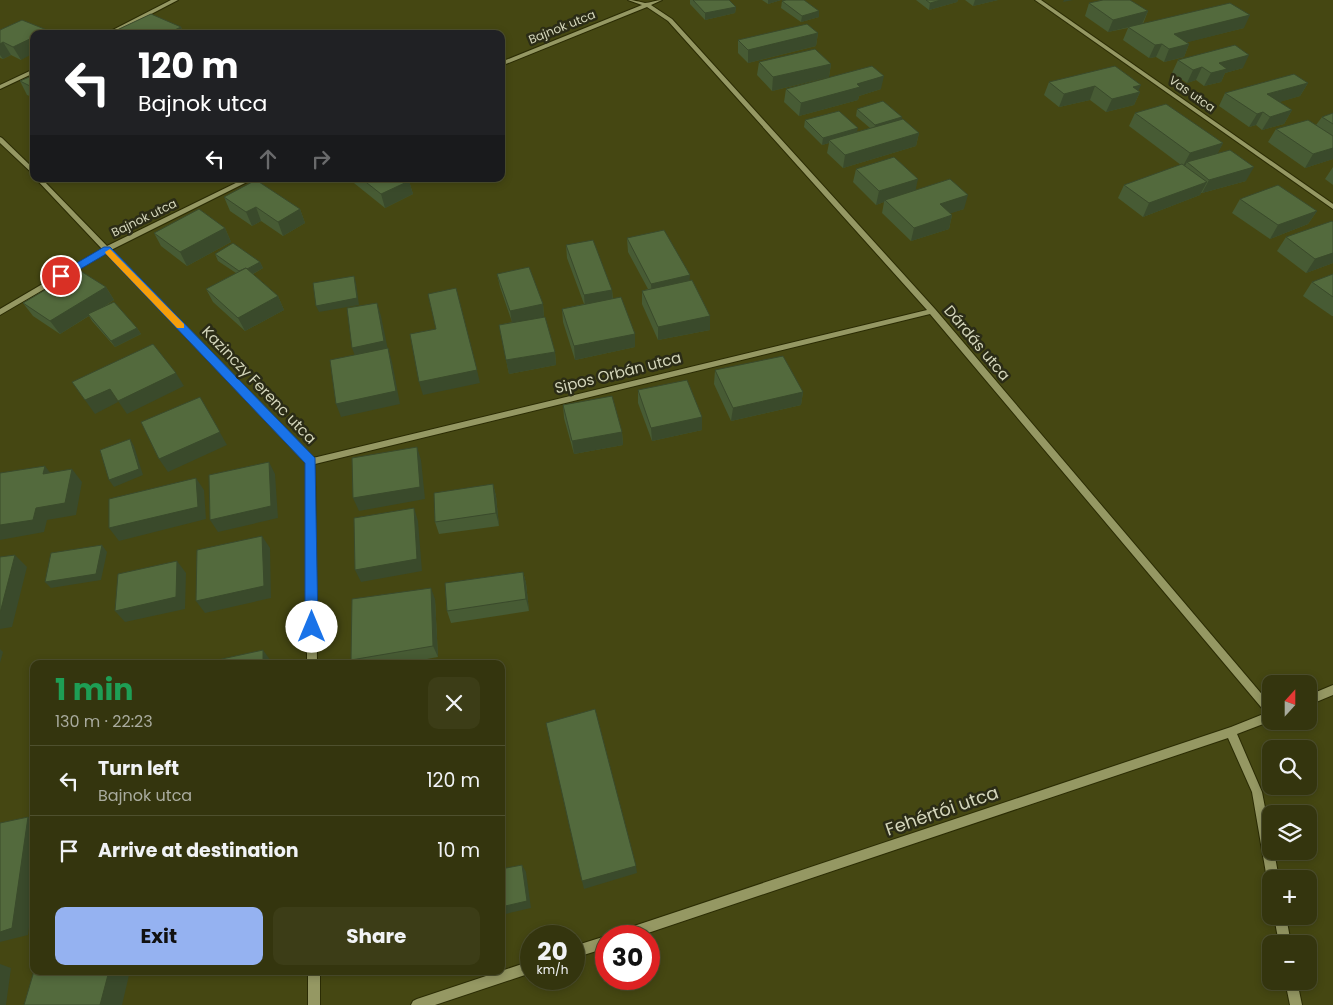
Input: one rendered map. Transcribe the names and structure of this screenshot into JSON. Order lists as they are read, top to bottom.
{
  "streets": {
    "street": [
      "Bajnok utca",
      "Vas utca",
      "Dárdás utca",
      "Sipos Orbán utca",
      "Kazinczy Ferenc utca",
      "Fehértói utca"
    ]
  },
  "crossings": [
    ["Bajnok utca", "Dárdás utca"],
    ["Bajnok utca", "Kazinczy Ferenc utca"],
    ["Dárdás utca", "Sipos Orbán utca"],
    ["Sipos Orbán utca", "Kazinczy Ferenc utca"]
  ],
  "north": "top",
  "page": {
    "turn": ["120 m", "Bajnok utca"],
    "heading": ["1 min", "130 m · 22:23"],
    "map_buttons": ["+", "−"],
    "list": [
      {
        "name": "Turn left",
        "note": "Bajnok utca",
        "value": "120 m"
      },
      {
        "name": "Arrive at destination",
        "value": "10 m"
      }
    ],
    "buttons": ["Exit", "Share"],
    "speed": "20 km/h",
    "limit": "30"
  }
}
